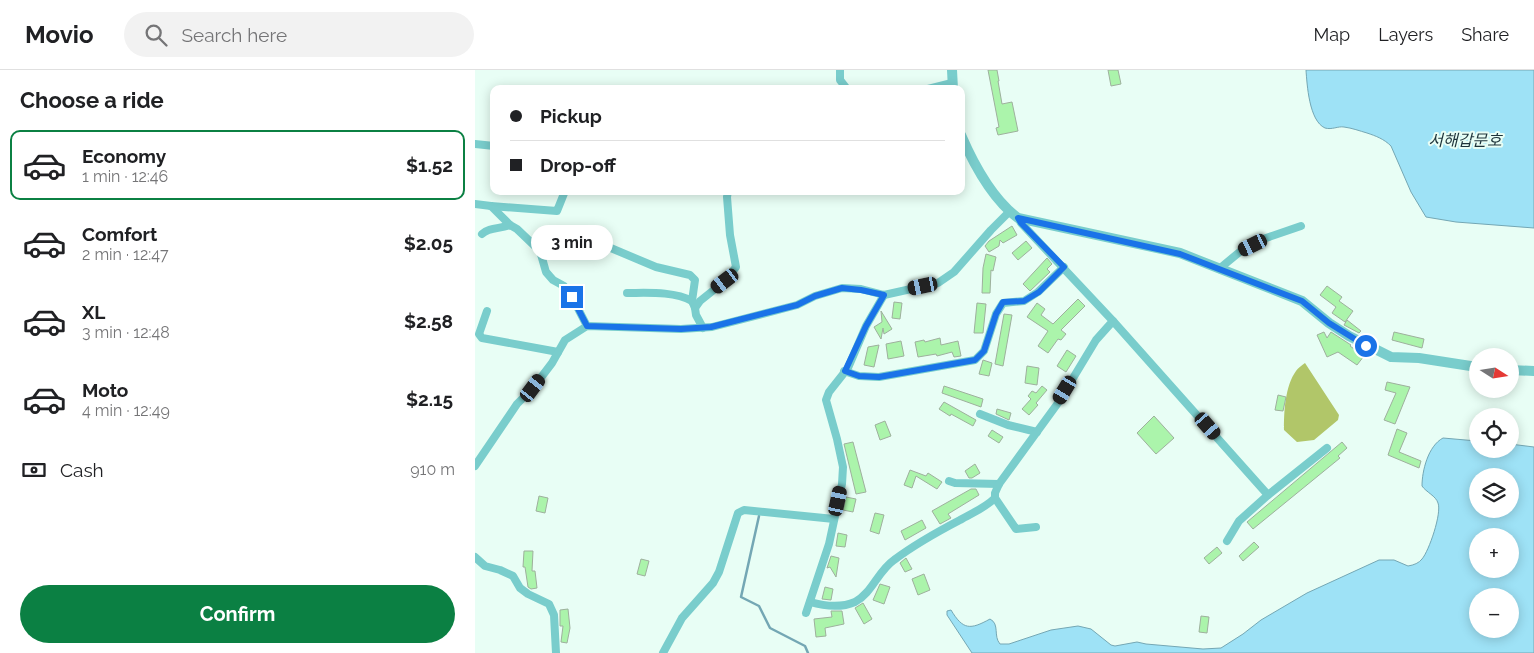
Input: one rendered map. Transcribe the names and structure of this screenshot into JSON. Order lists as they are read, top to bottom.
{
  "water": ["서해갑문호"],
  "north": "right",
  "page": {
    "header": "Movio",
    "search": "Search here",
    "nav": ["Map", "Layers", "Share"],
    "heading": "Choose a ride",
    "banner": ["Pickup", "Drop-off"],
    "list": [
      {
        "name": "Economy",
        "note": "1 min · 12:46",
        "value": "$1.52"
      },
      {
        "name": "Comfort",
        "note": "2 min · 12:47",
        "value": "$2.05"
      },
      {
        "name": "XL",
        "note": "3 min · 12:48",
        "value": "$2.58"
      },
      {
        "name": "Moto",
        "note": "4 min · 12:49",
        "value": "$2.15"
      }
    ],
    "bubble": "3 min",
    "map_buttons": ["+", "−"],
    "pay": ["Cash", "910 m"],
    "buttons": "Confirm"
  }
}
